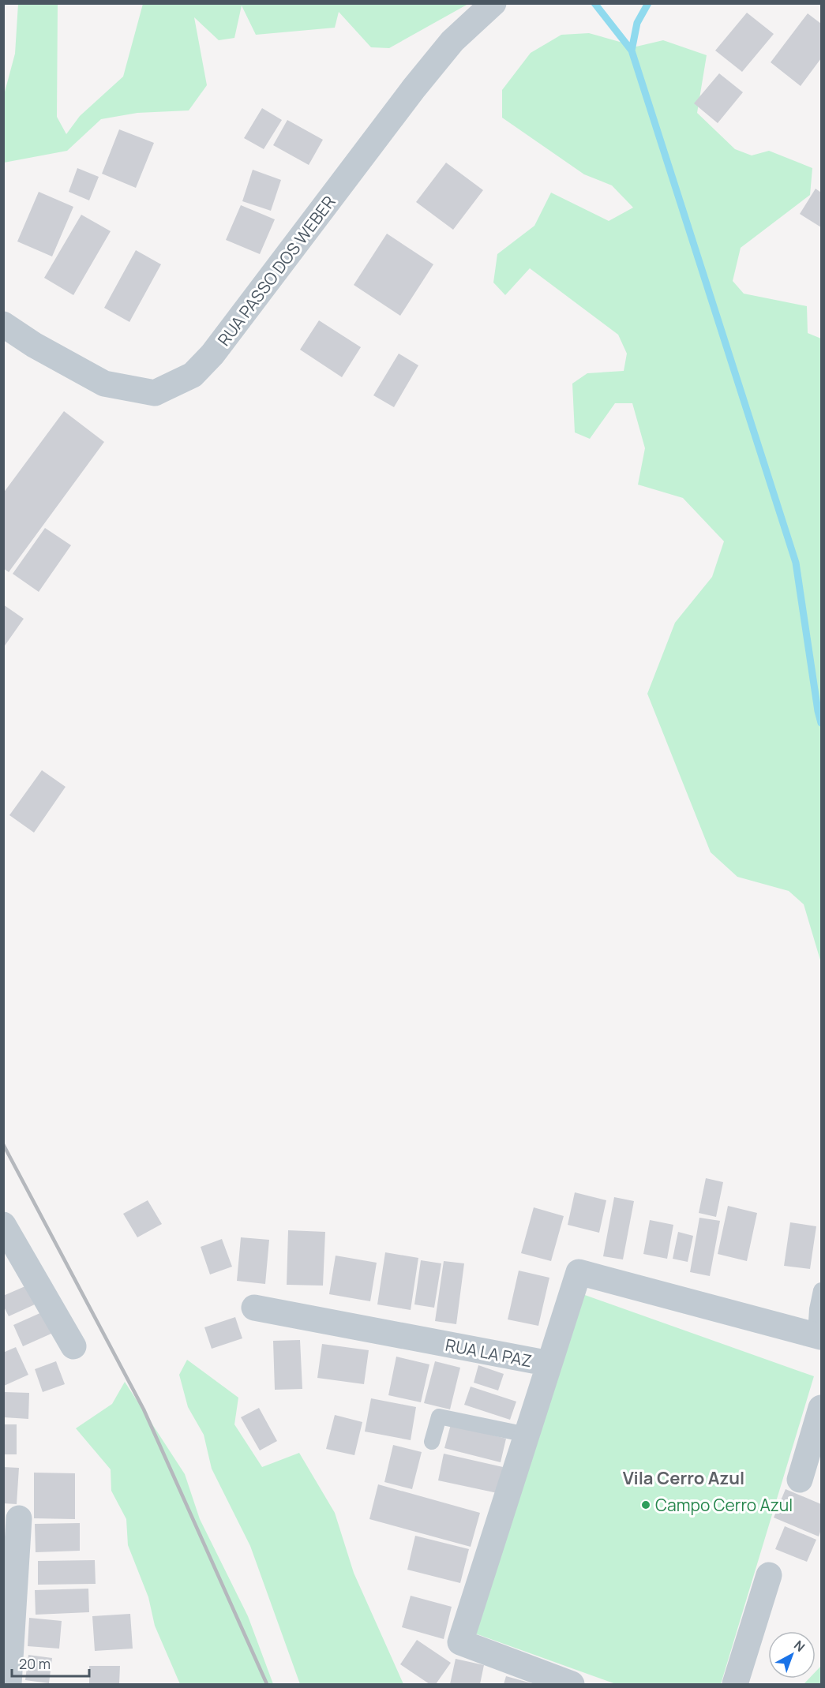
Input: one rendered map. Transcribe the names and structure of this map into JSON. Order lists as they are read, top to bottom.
{
  "streets": {
    "street": ["RUA PASSO DOS WEBER", "RUA LA PAZ"]
  },
  "districts": ["Vila Cerro Azul"],
  "places": ["Campo Cerro Azul"],
  "scale_bar": "20 m",
  "north": "top right"
}
